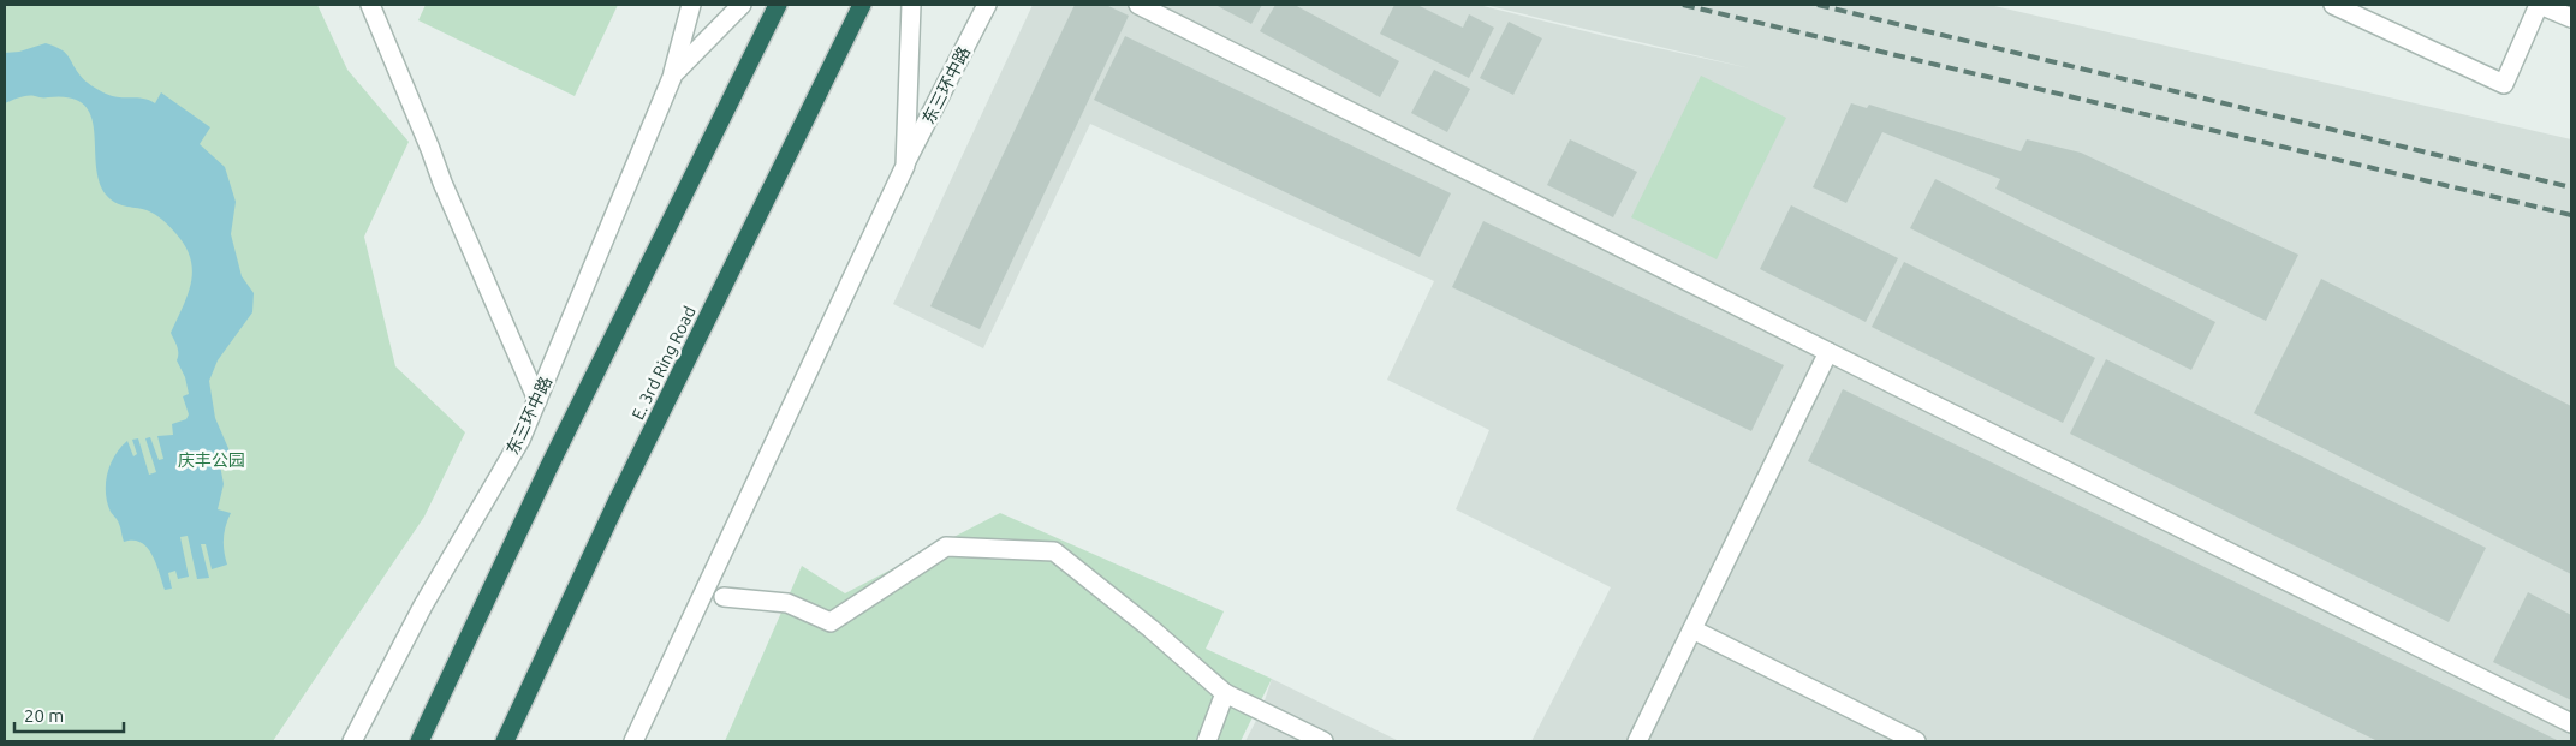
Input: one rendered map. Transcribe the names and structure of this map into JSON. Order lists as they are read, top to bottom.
{
  "streets": {
    "highway": ["E. 3rd Ring Road"],
    "street": ["东三环中路"]
  },
  "parks": ["庆丰公园"],
  "scale_bar": "20 m"
}
